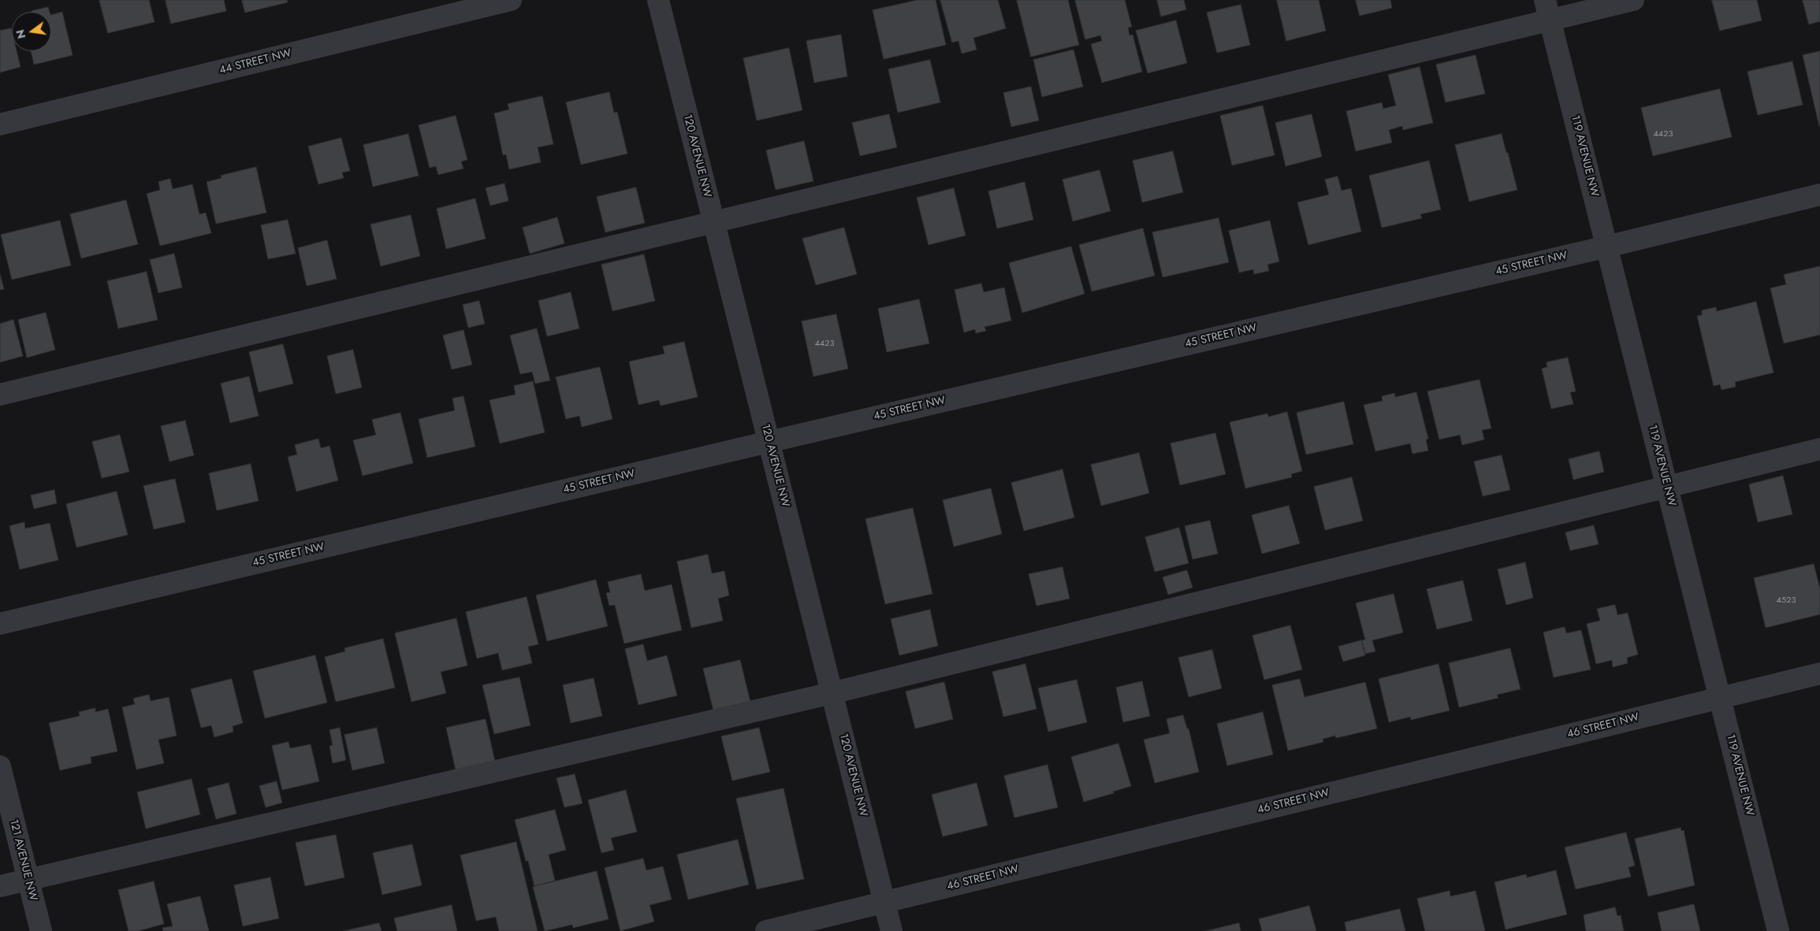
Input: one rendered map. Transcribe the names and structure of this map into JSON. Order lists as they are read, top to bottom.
{
  "streets": {
    "street": [
      "44 STREET NW",
      "120 AVENUE NW",
      "119 AVENUE NW",
      "45 STREET NW",
      "46 STREET NW",
      "121 AVENUE NW"
    ]
  },
  "crossings": [
    ["120 AVENUE NW", "45 STREET NW"],
    ["120 AVENUE NW", "46 STREET NW"],
    ["119 AVENUE NW", "45 STREET NW"],
    ["119 AVENUE NW", "46 STREET NW"]
  ],
  "house_numbers": ["4423", "4423", "4523"],
  "north": "left"
}
